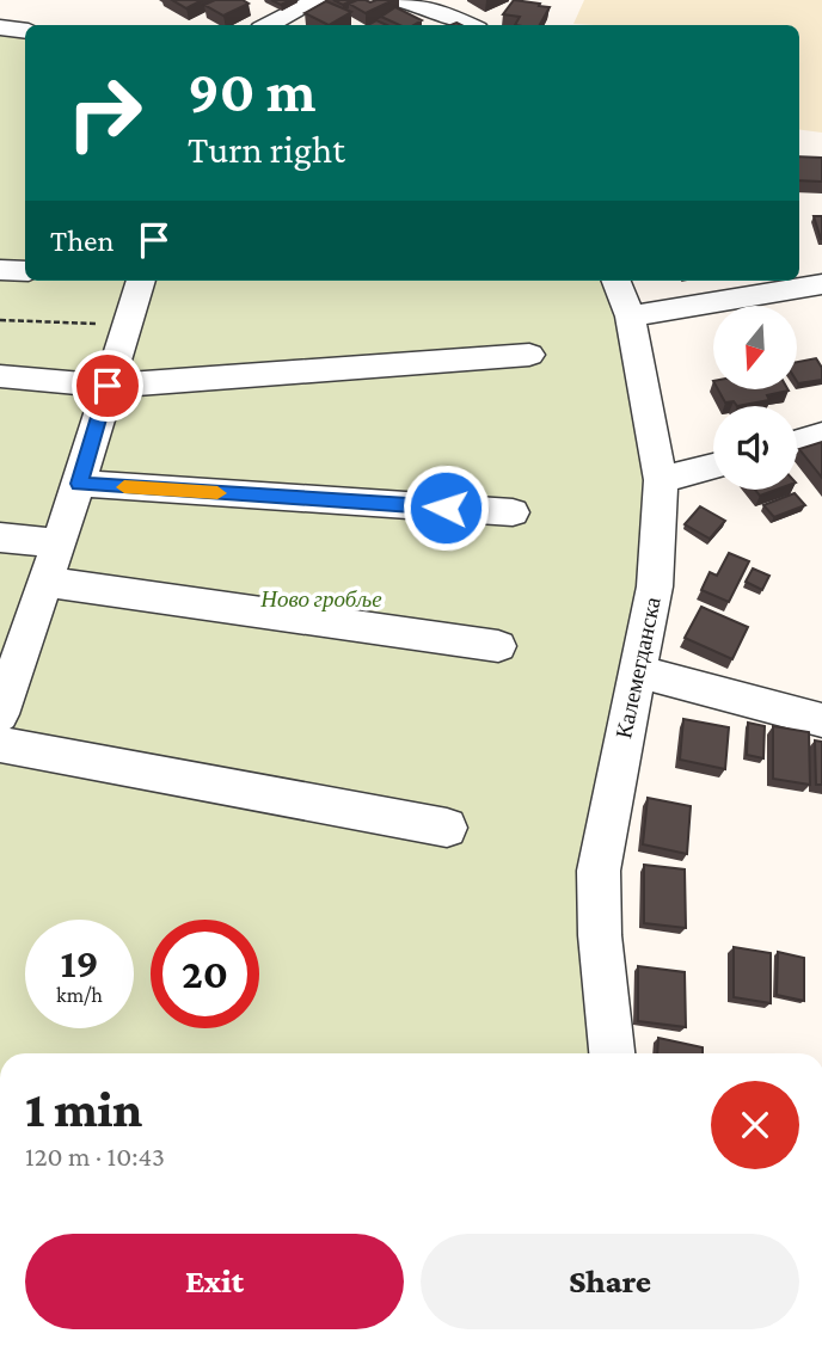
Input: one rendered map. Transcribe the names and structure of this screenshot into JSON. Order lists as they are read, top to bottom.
{
  "streets": {
    "street": ["Калемегданска"]
  },
  "parks": ["Ново гробље"],
  "north": "bottom",
  "page": {
    "turn": ["90 m", "Turn right"],
    "then": "Then",
    "speed": "19 km/h",
    "limit": "20",
    "heading": ["1 min", "120 m · 10:43"],
    "buttons": ["Exit", "Share"]
  }
}
